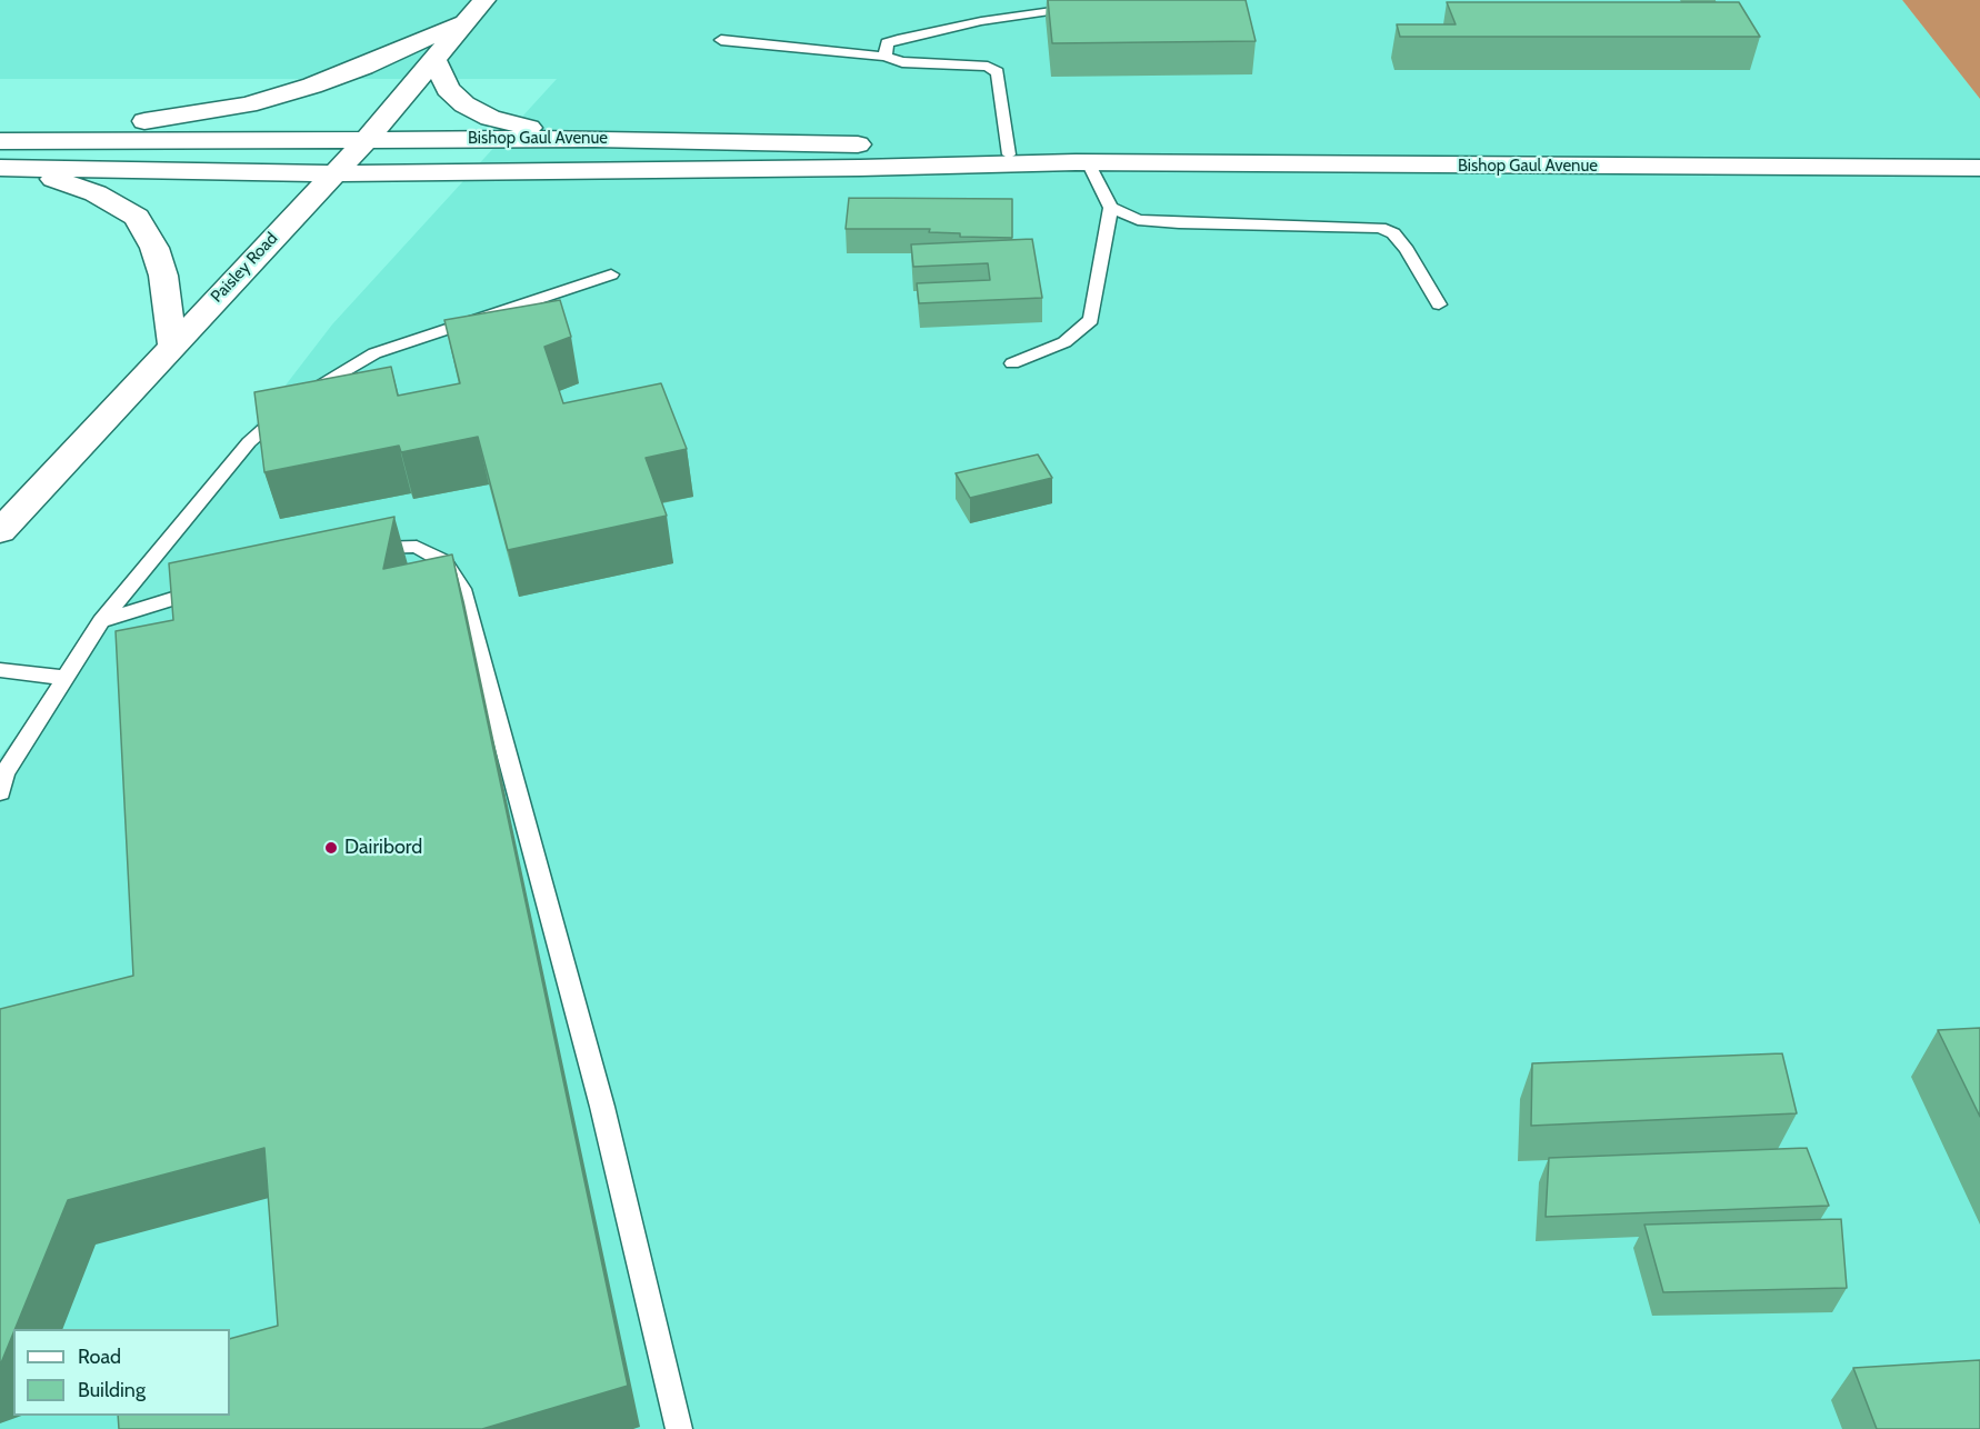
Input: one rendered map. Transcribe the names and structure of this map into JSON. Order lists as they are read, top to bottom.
{
  "streets": {
    "main road": ["Bishop Gaul Avenue", "Paisley Road"]
  },
  "crossings": [
    ["Bishop Gaul Avenue", "Paisley Road"]
  ],
  "places": ["Dairibord"],
  "legend": ["Road", "Building"]
}
